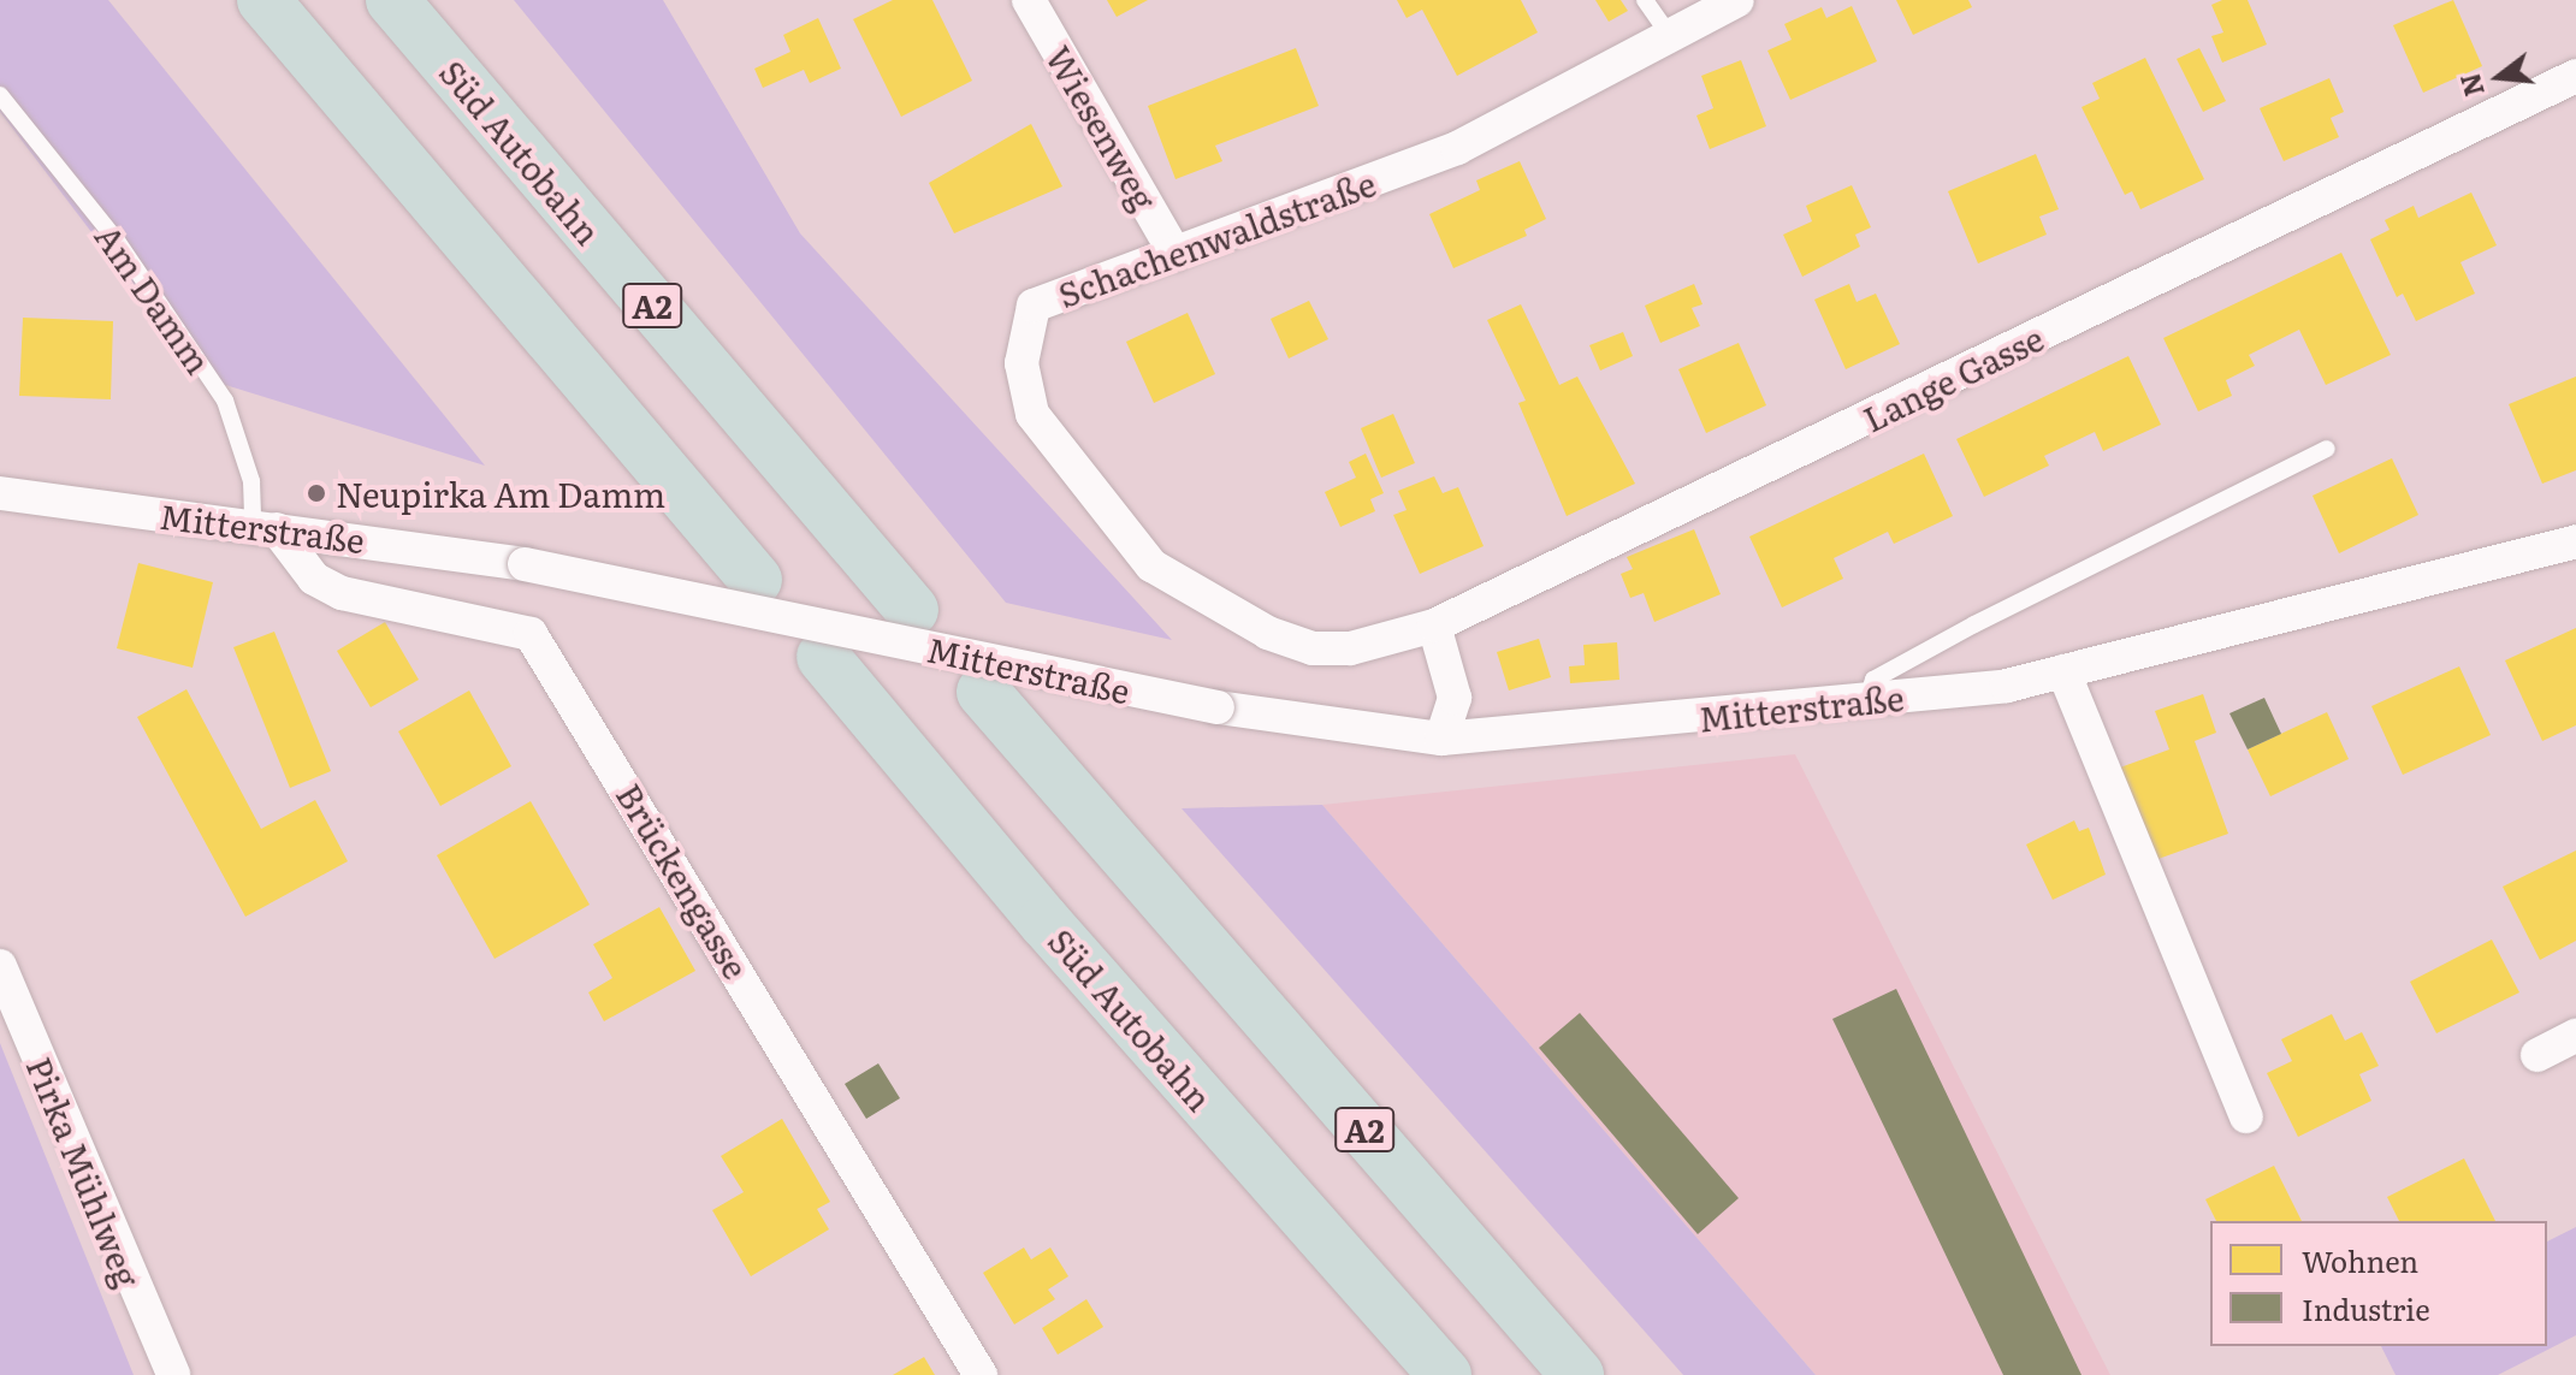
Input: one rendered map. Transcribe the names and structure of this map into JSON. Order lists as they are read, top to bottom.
{
  "streets": {
    "highway": ["Süd Autobahn", "A2"],
    "street": [
      "Wiesenweg",
      "Schachenwaldstraße",
      "Lange Gasse",
      "Mitterstraße",
      "Brückengasse",
      "Pirka Mühlweg"
    ],
    "lane": ["Am Damm"]
  },
  "crossings": [
    ["Wiesenweg", "Schachenwaldstraße"],
    ["Schachenwaldstraße", "Lange Gasse"],
    ["Am Damm", "Mitterstraße"],
    ["Am Damm", "Brückengasse"],
    ["Mitterstraße", "Brückengasse"]
  ],
  "places": ["Neupirka Am Damm"],
  "legend": ["Wohnen", "Industrie"],
  "north": "left"
}
